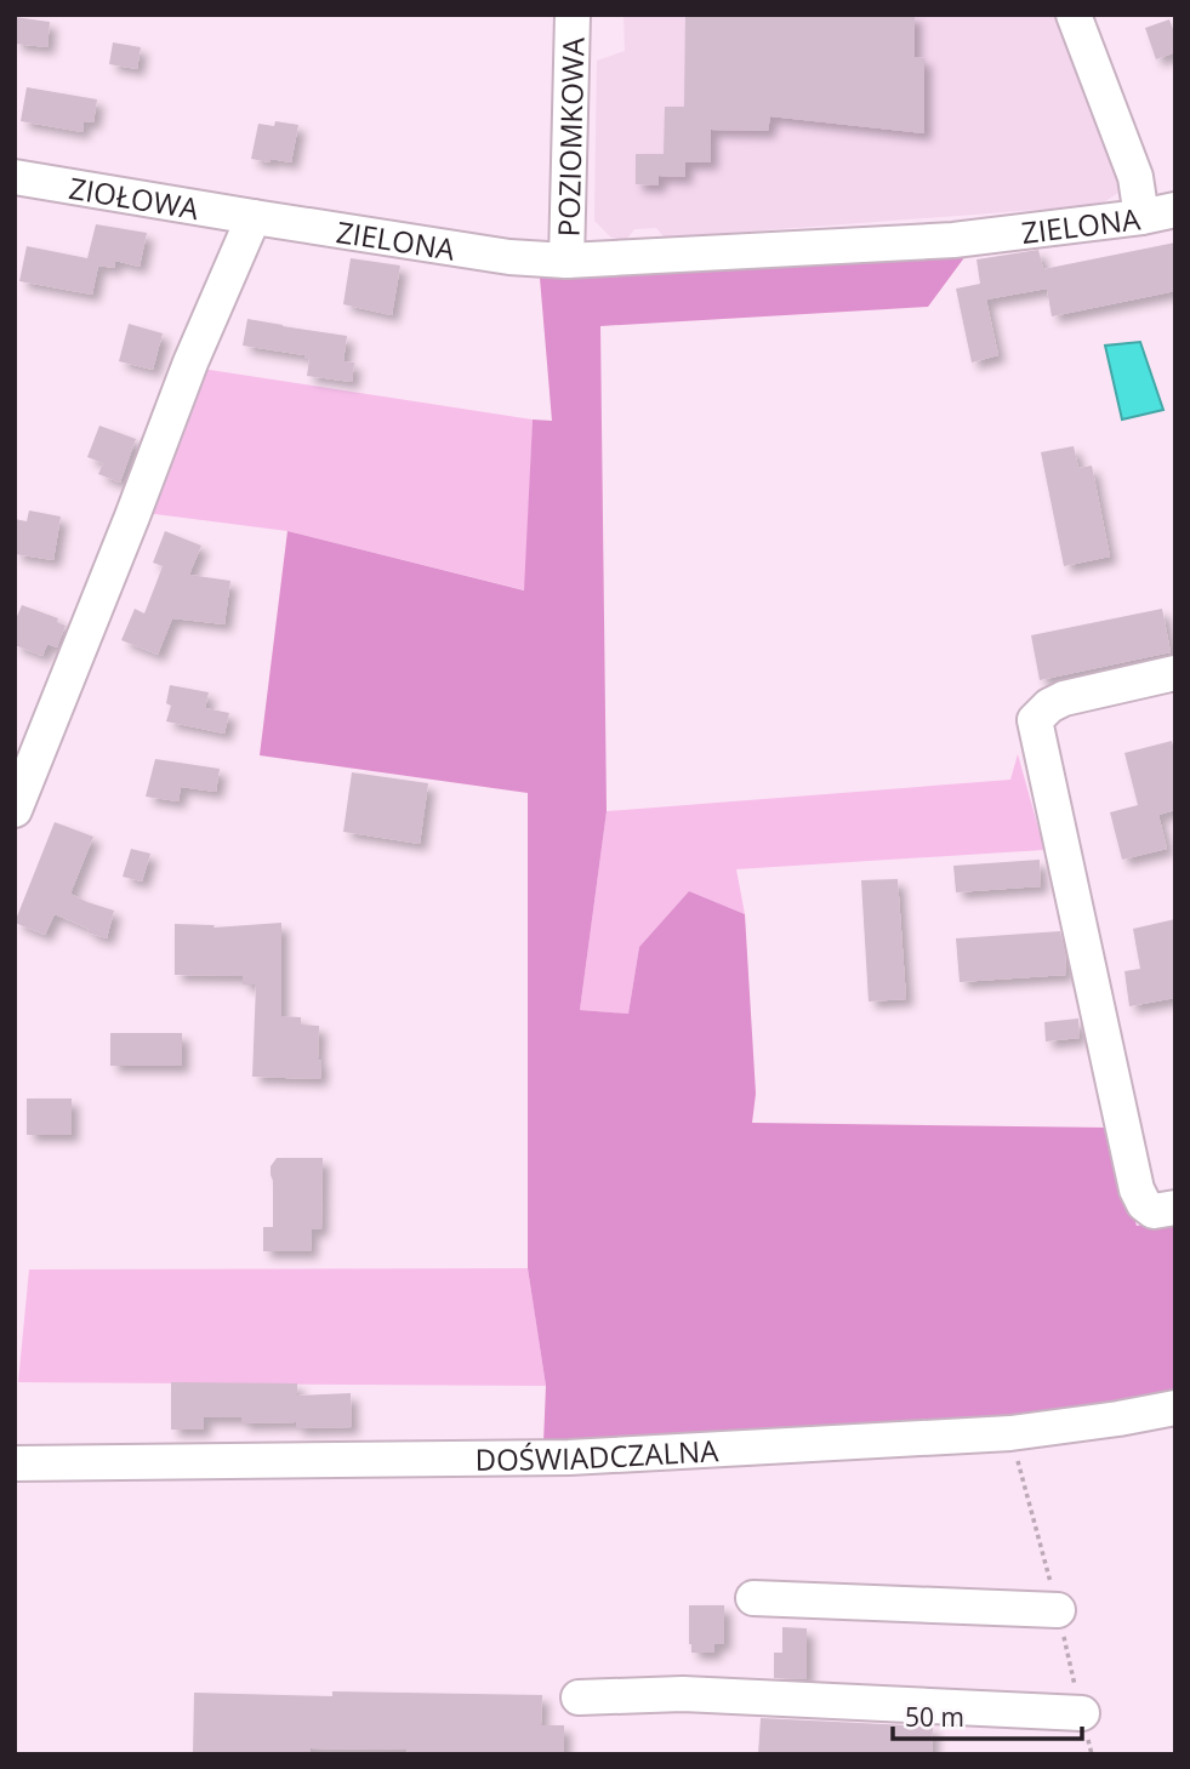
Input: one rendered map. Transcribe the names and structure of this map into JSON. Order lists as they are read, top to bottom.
{
  "streets": {
    "street": [
      "POZIOMKOWA",
      "ZIOŁOWA",
      "ZIELONA",
      "DOŚWIADCZALNA"
    ]
  },
  "crossings": [
    ["POZIOMKOWA", "ZIELONA"],
    ["ZIOŁOWA", "ZIELONA"]
  ],
  "scale_bar": "50 m"
}
